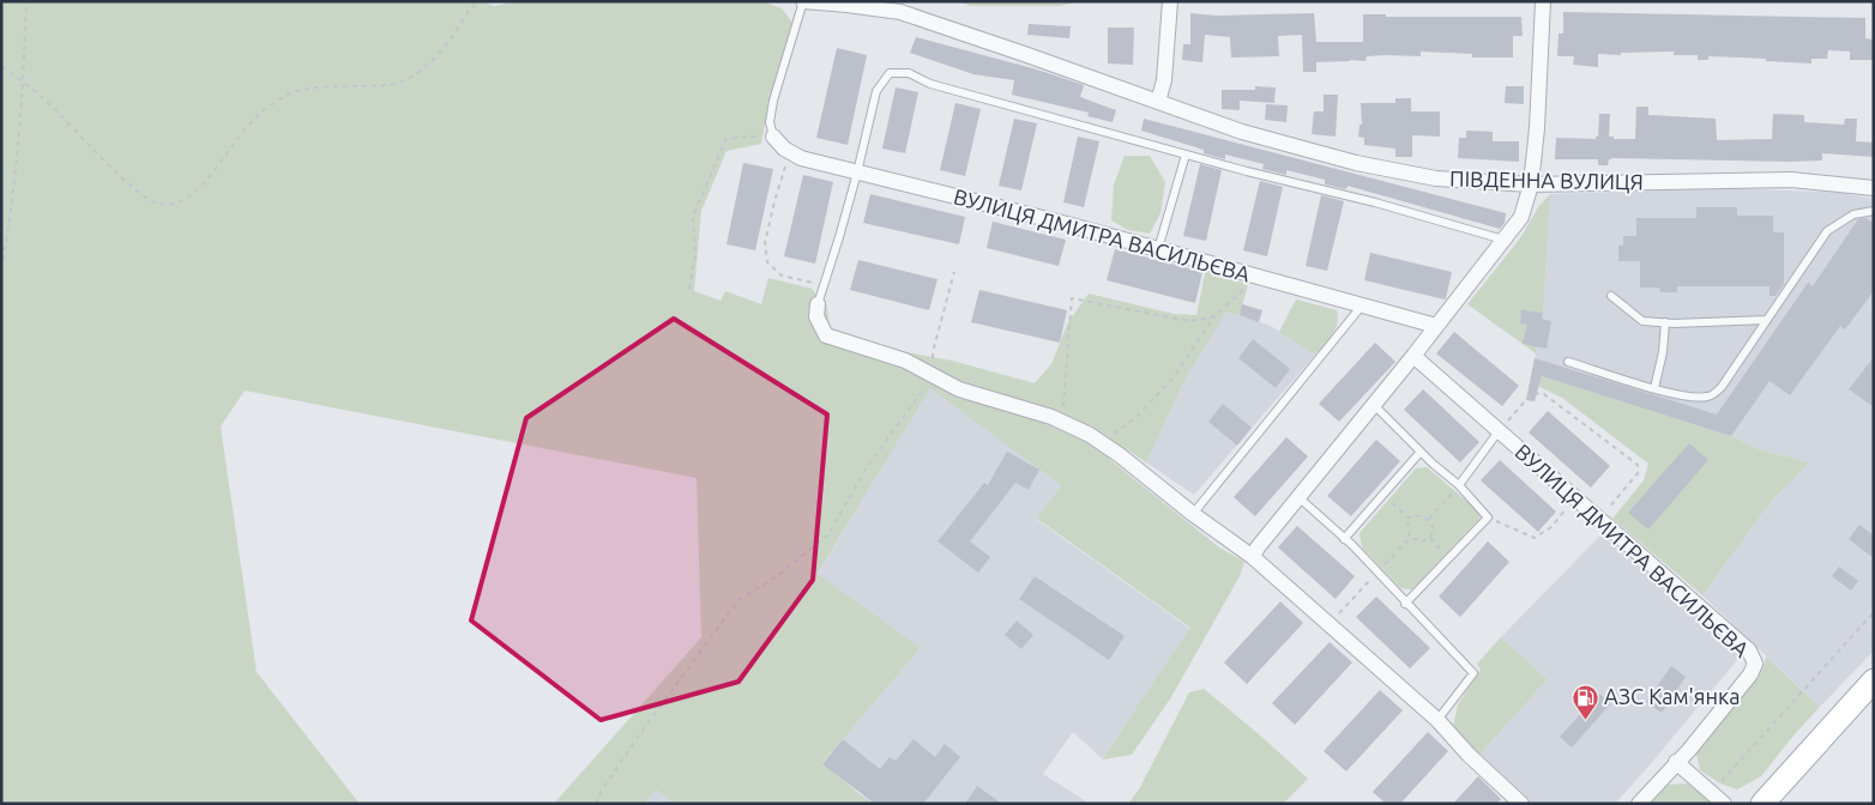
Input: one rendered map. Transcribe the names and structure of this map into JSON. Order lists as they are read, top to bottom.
{
  "streets": {
    "street": ["ПІВДЕННА ВУЛИЦЯ", "ВУЛИЦЯ ДМИТРА ВАСИЛЬЄВА"]
  },
  "places": {
    "fuel station": ["АЗС Кам'янка"]
  }
}
